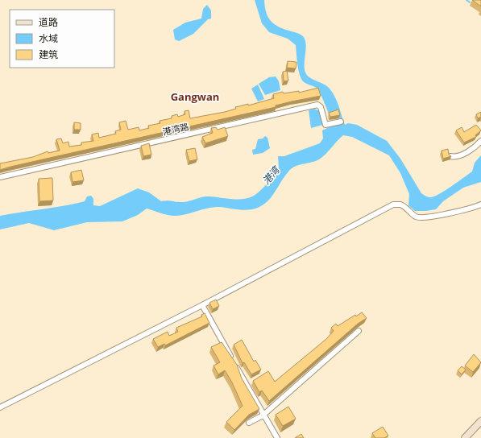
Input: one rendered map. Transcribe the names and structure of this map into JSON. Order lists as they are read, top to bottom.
{
  "streets": {
    "street": ["港湾路"]
  },
  "districts": ["Gangwan"],
  "water": ["港湾"],
  "legend": ["道路", "水域", "建筑"]
}
